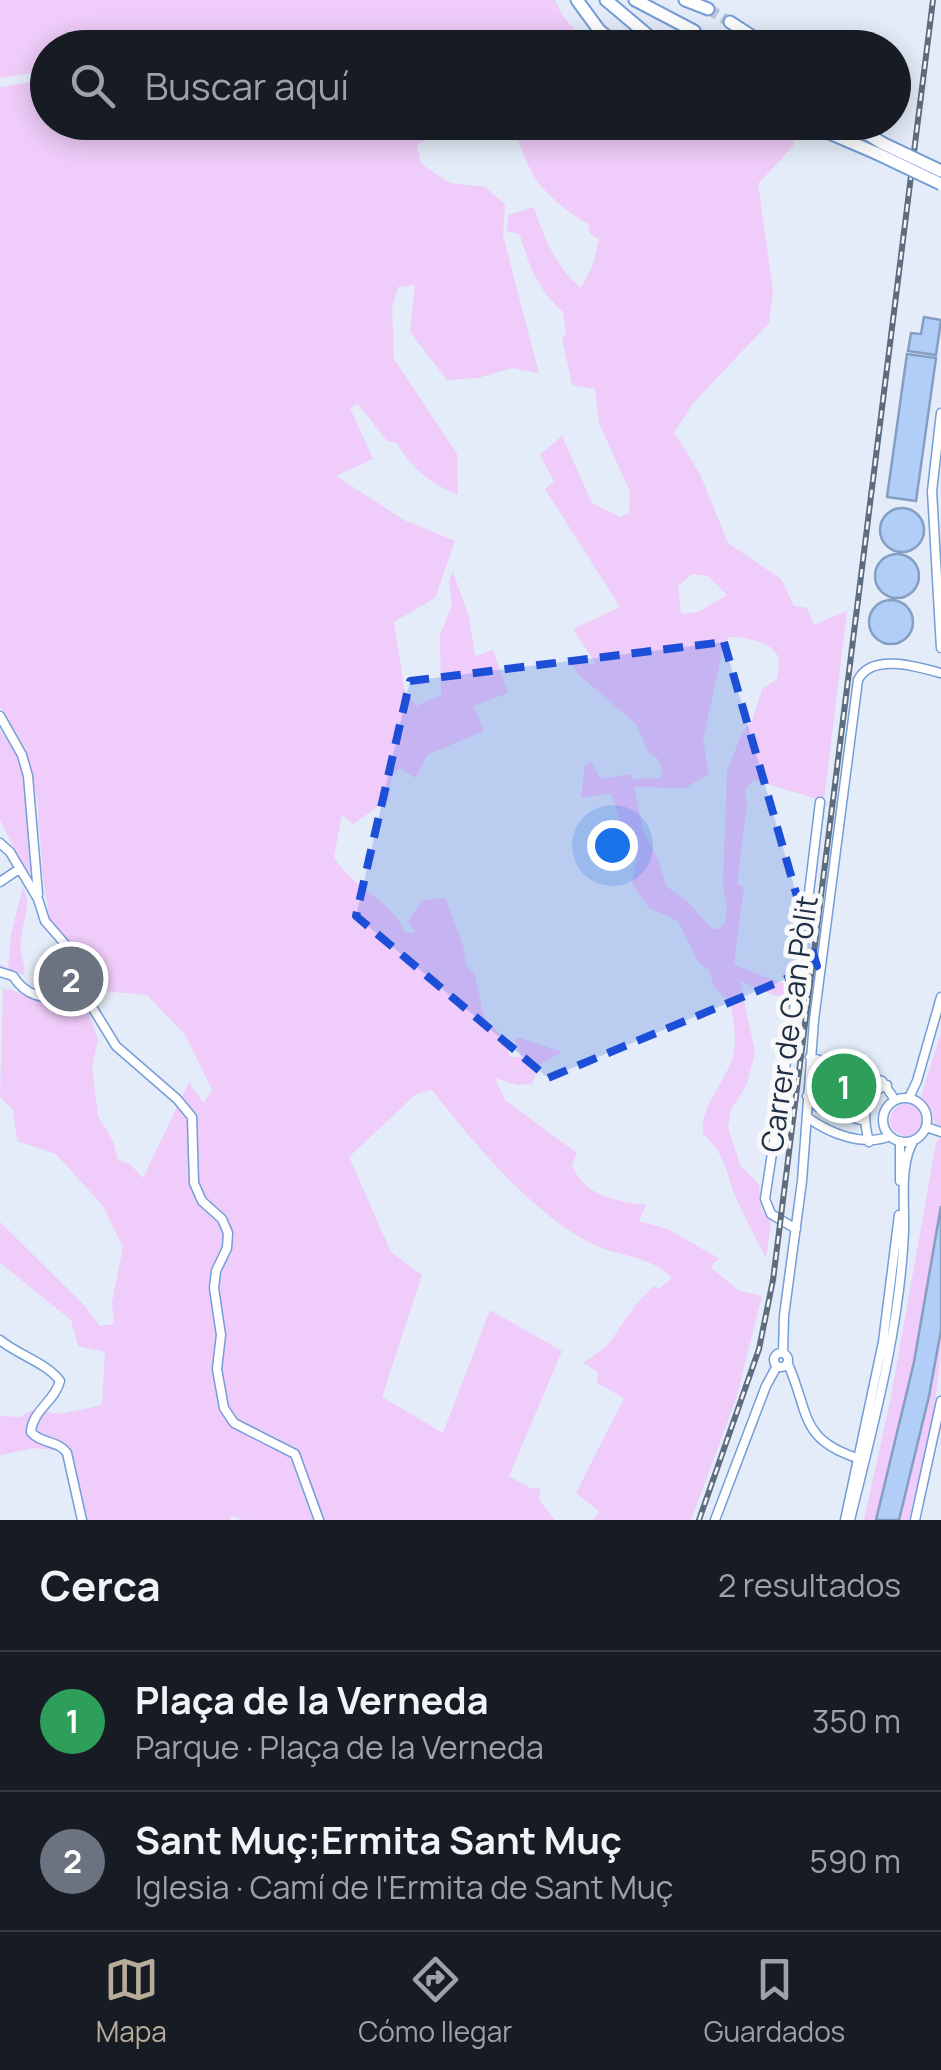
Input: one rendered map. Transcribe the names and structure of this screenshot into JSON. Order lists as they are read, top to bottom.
{
  "streets": {
    "street": ["Carrer de Can Pòlit"]
  },
  "page": {
    "search": "Buscar aquí",
    "pins": ["2", "1"],
    "heading": ["Cerca", "2 resultados"],
    "list": [
      {
        "mark": "1",
        "name": "Plaça de la Verneda",
        "note": "Parque · Plaça de la Verneda",
        "value": "350 m"
      },
      {
        "mark": "2",
        "name": "Sant Muç;Ermita Sant Muç",
        "note": "Iglesia · Camí de l'Ermita de Sant Muç",
        "value": "590 m"
      }
    ],
    "nav": ["Mapa", "Cómo llegar", "Guardados"]
  }
}
